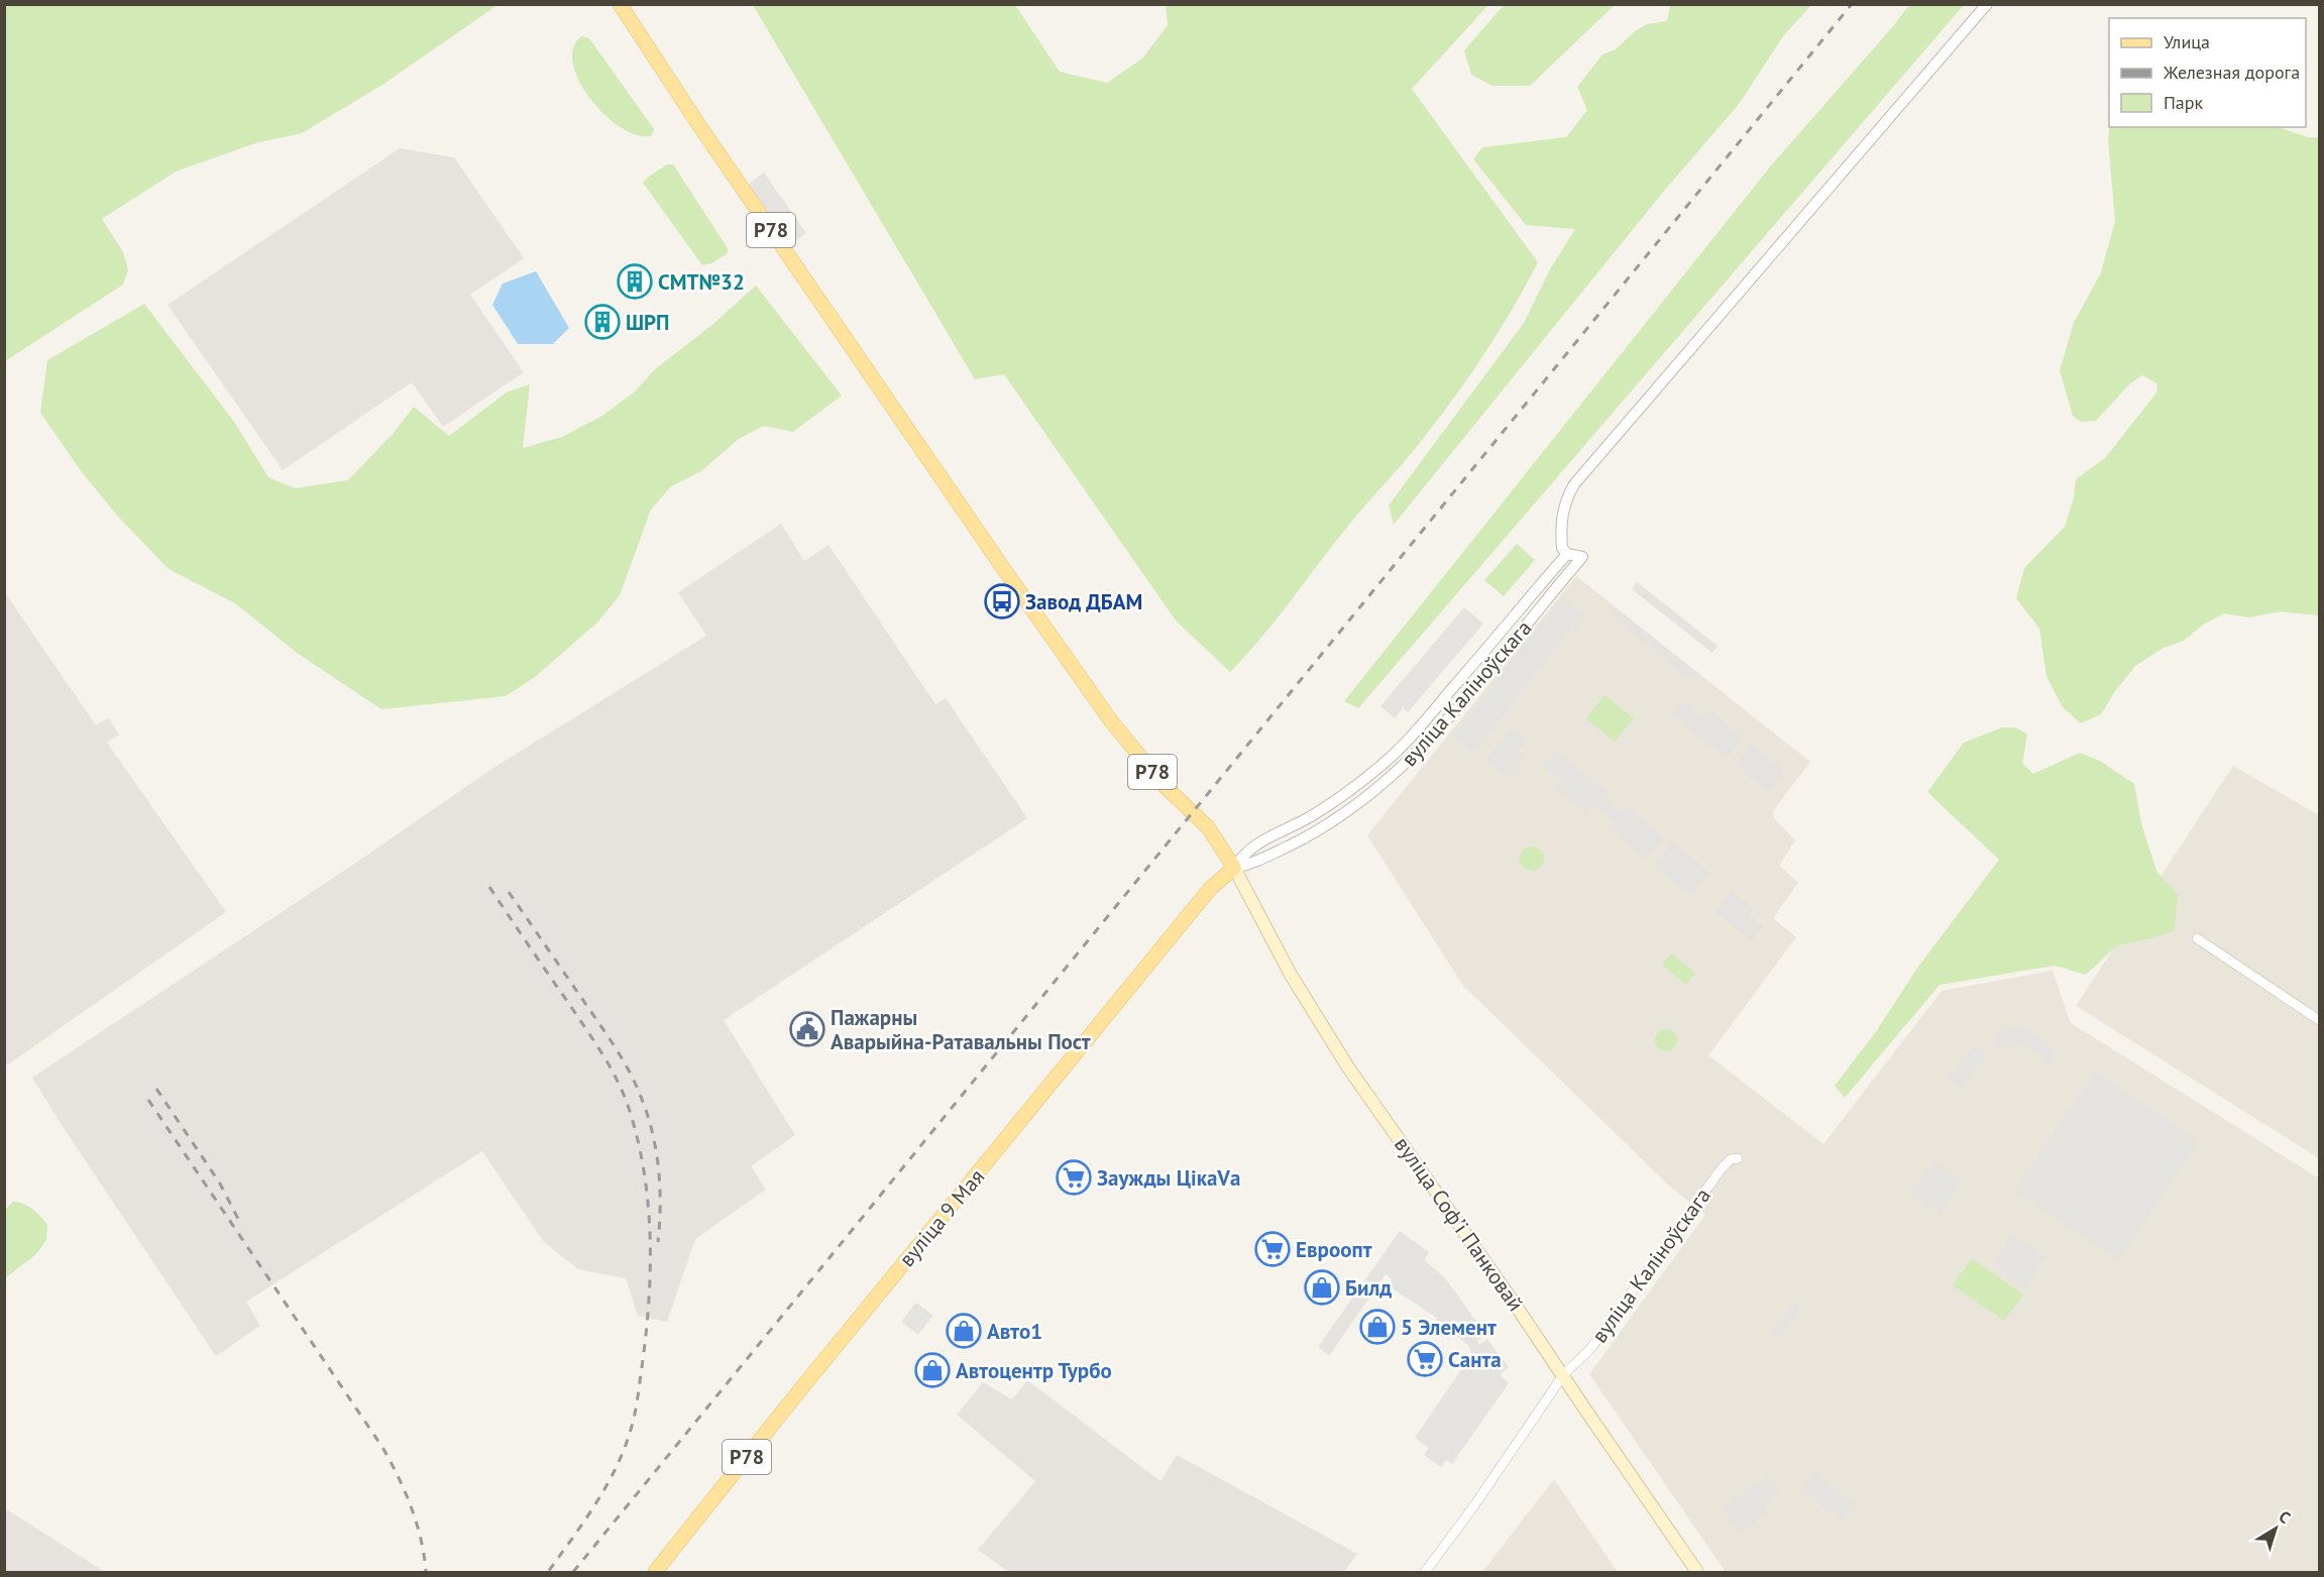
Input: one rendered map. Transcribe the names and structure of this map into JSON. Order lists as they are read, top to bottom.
{
  "streets": {
    "main road": ["Р78", "вуліца 9 Мая", "вуліца Софʼі Панковай"],
    "street": ["вуліца Каліноўскага"]
  },
  "crossings": [
    ["Р78", "вуліца Каліноўскага"],
    ["Р78", "вуліца 9 Мая"],
    ["Р78", "вуліца Софʼі Панковай"],
    ["вуліца Каліноўскага", "вуліца 9 Мая"],
    ["вуліца Каліноўскага", "вуліца Софʼі Панковай"],
    ["вуліца 9 Мая", "вуліца Софʼі Панковай"]
  ],
  "places": {
    "building": ["СМТ№32", "ШРП"],
    "bus stop": ["Завод ДБАМ"],
    "public building": ["Пажарны Аварыйна-Ратавальны Пост"],
    "supermarket": ["Заужды ЦікаVа", "Евроопт", "Санта"],
    "shop": [
      "Билд",
      "5 Элемент",
      "Авто1",
      "Автоцентр Турбо"
    ]
  },
  "legend": ["Улица", "Железная дорога", "Парк"],
  "north": "top right"
}
